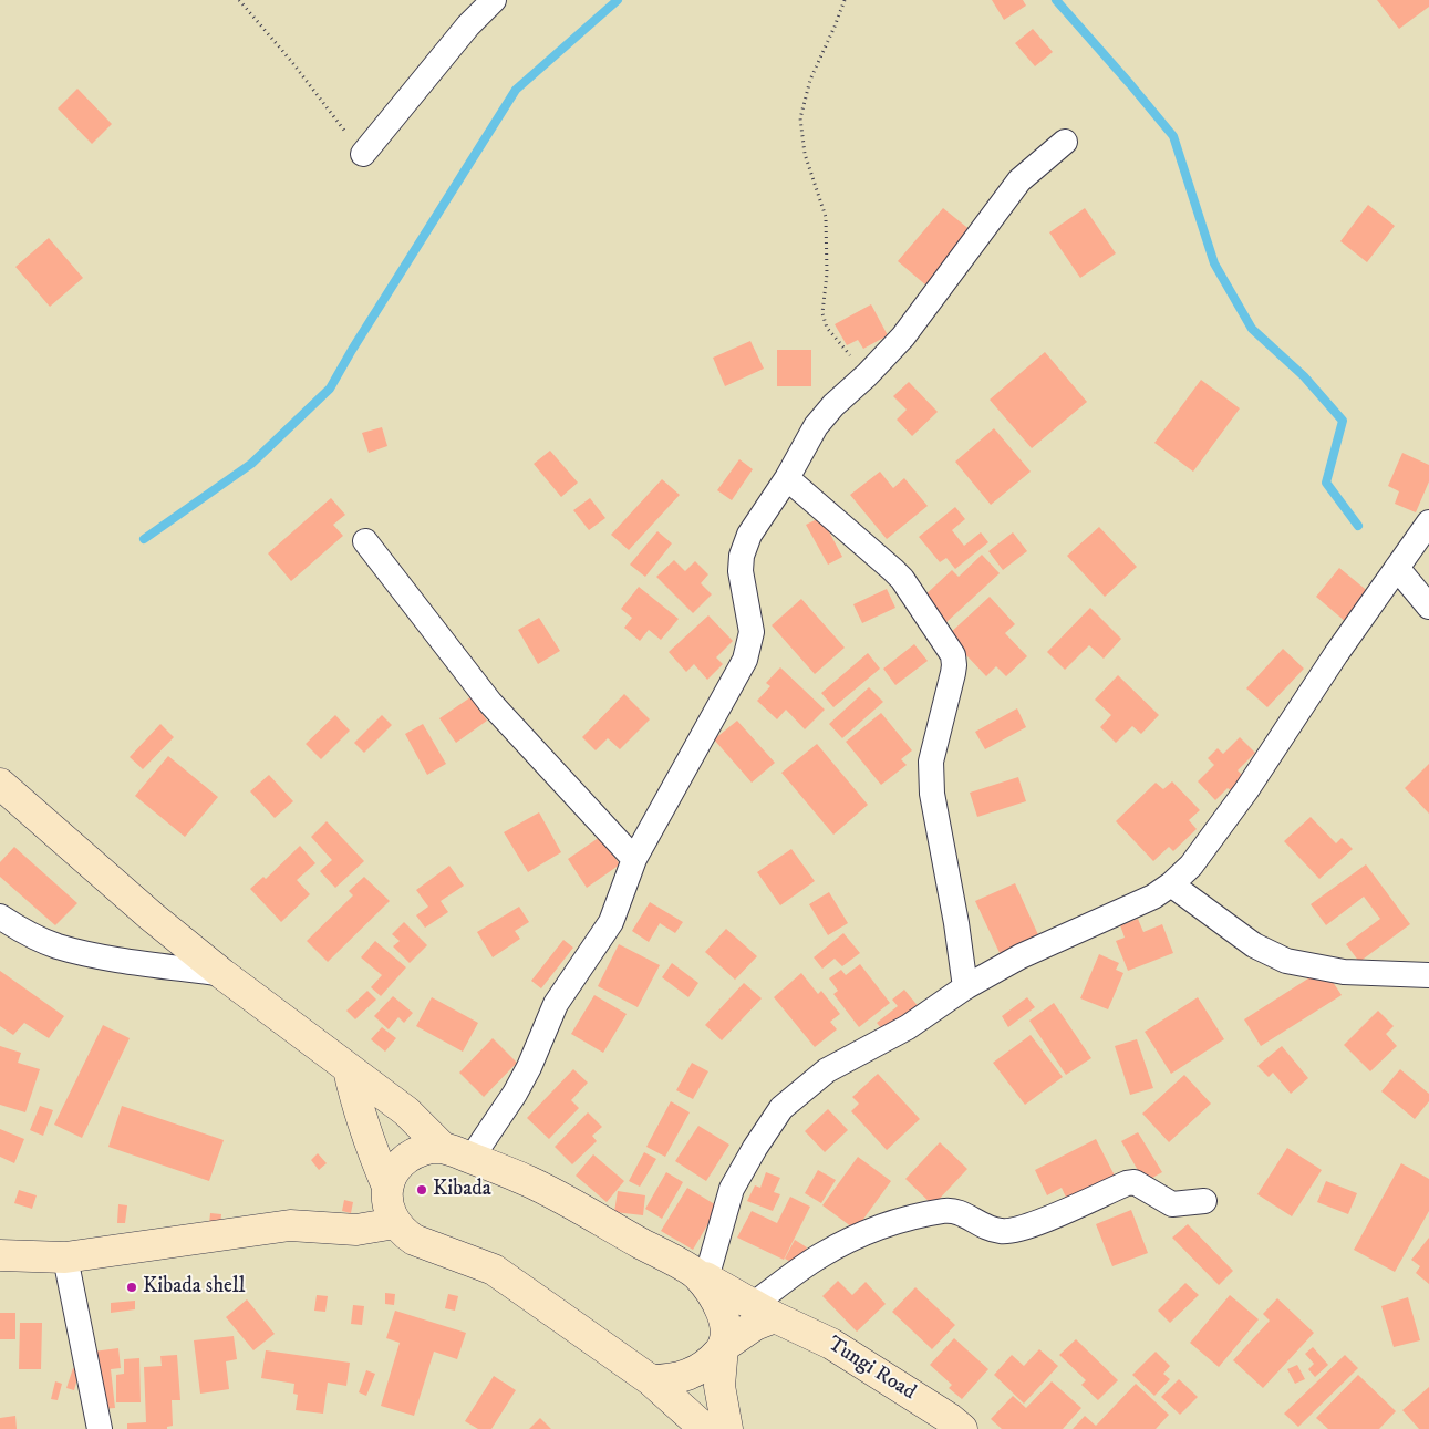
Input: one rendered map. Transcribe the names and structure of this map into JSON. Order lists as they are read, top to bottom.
{
  "streets": {
    "main road": ["Tungi Road"]
  },
  "places": ["Kibada", "Kibada shell"]
}
